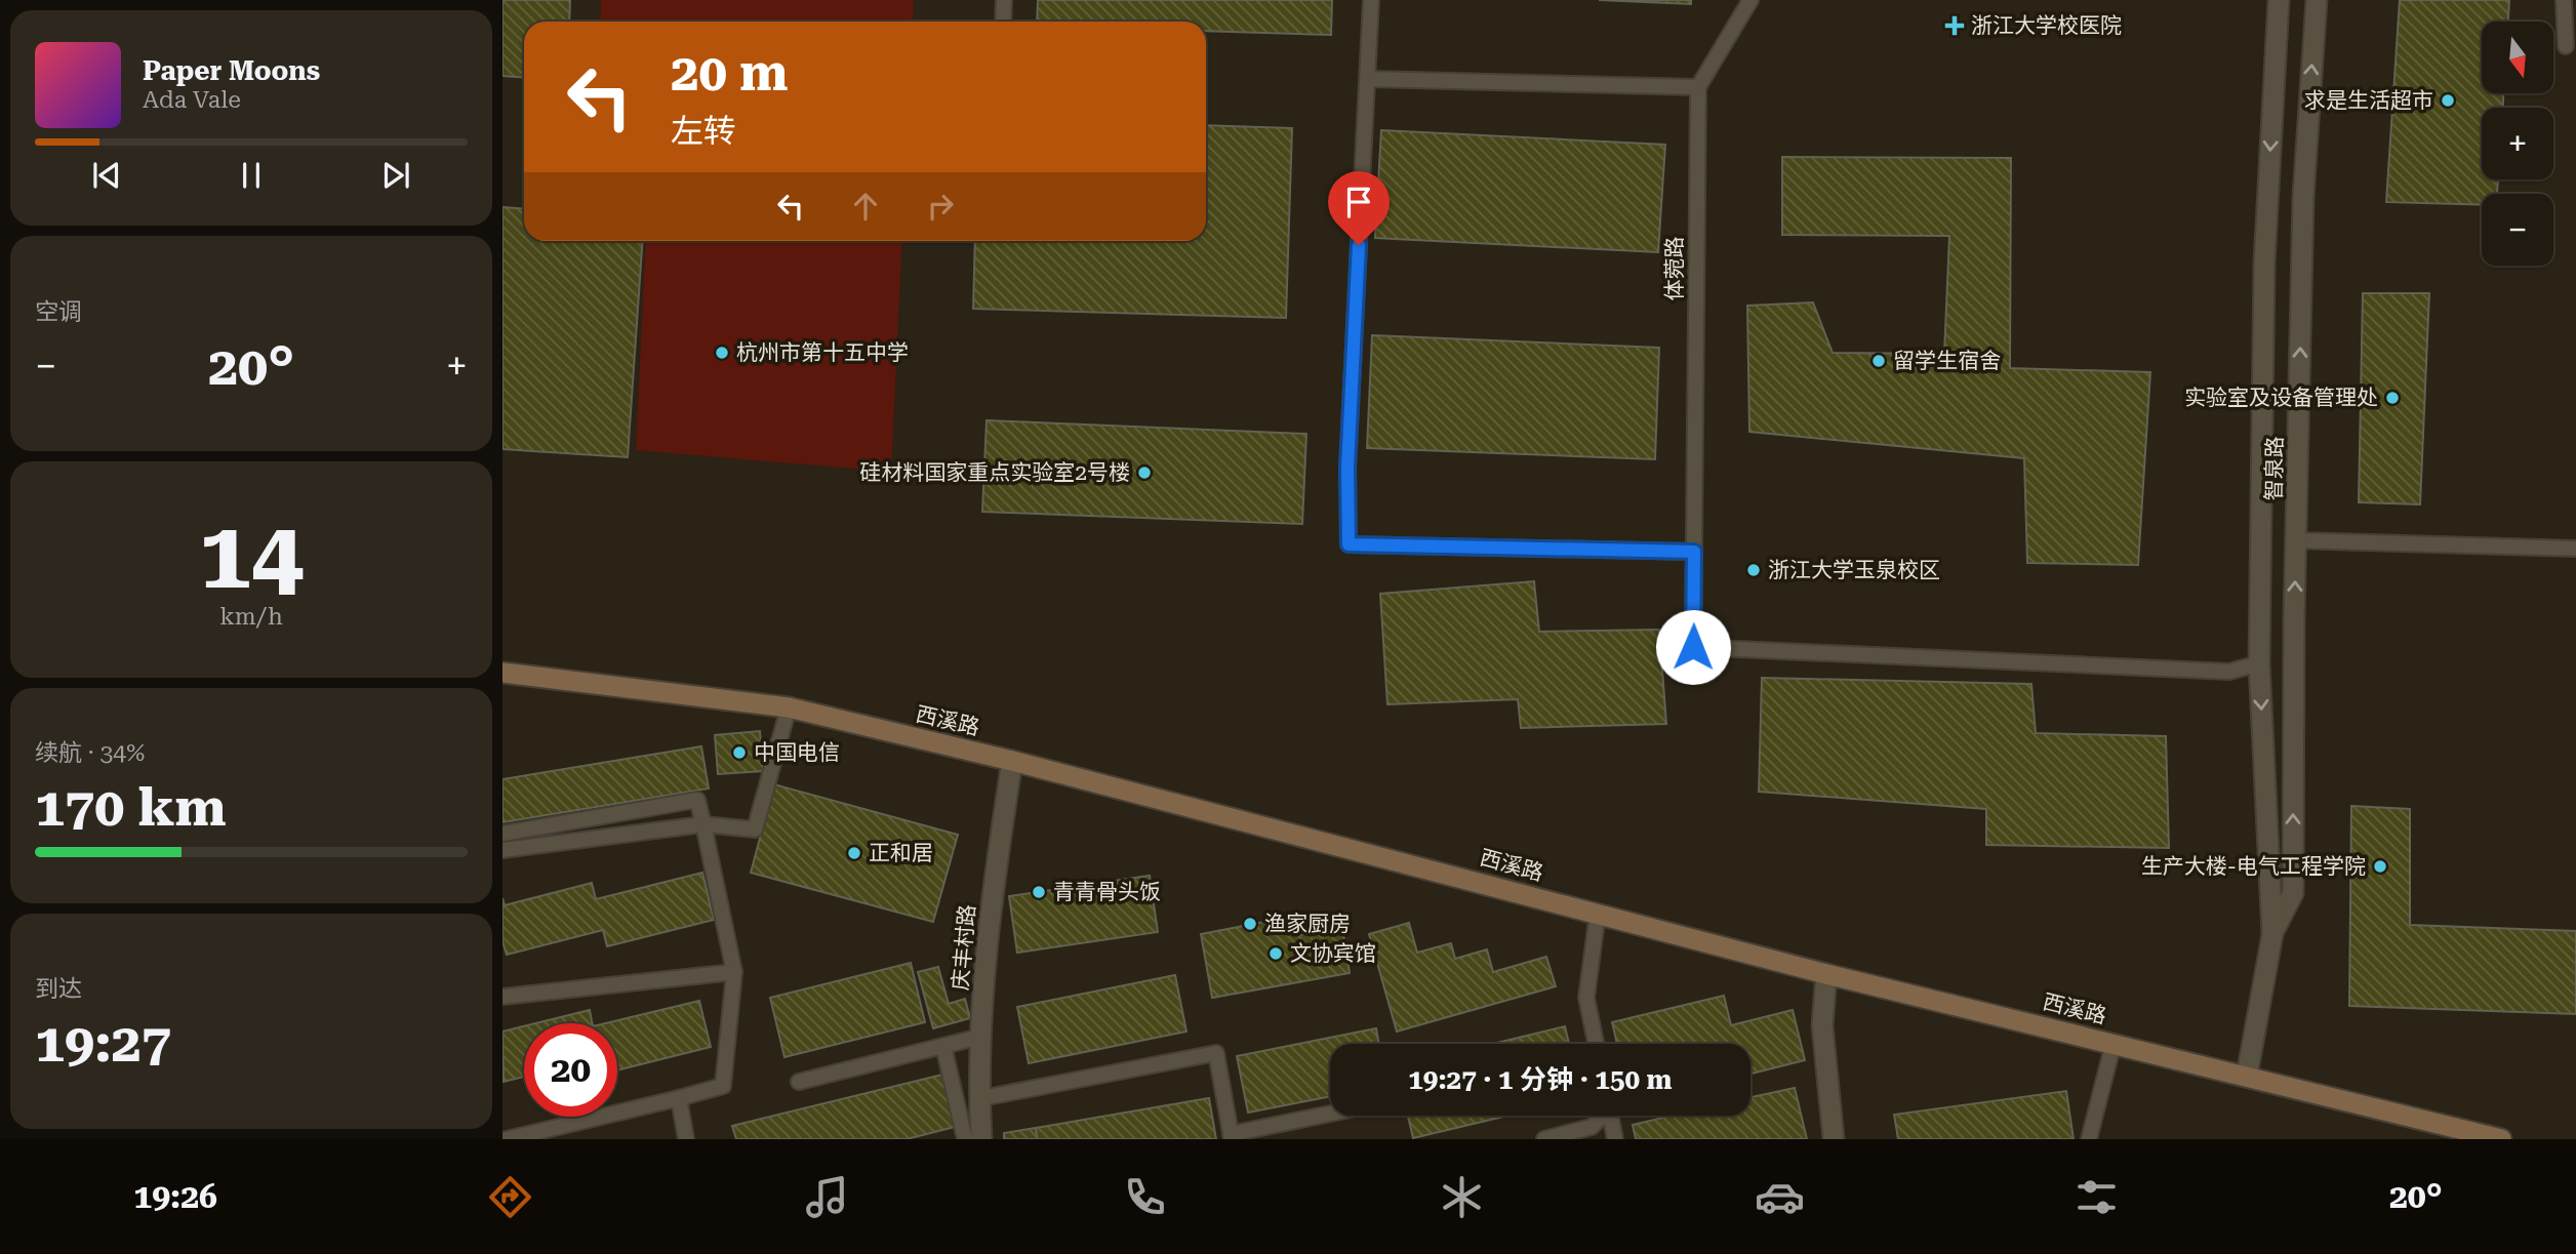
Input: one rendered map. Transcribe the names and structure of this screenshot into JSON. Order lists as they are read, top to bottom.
{
  "streets": {
    "main road": ["西溪路"],
    "street": ["智泉路", "庆丰村路"],
    "lane": ["体菀路"]
  },
  "crossings": [
    ["体菀路", "智泉路"],
    ["智泉路", "西溪路"],
    ["西溪路", "庆丰村路"]
  ],
  "places": {
    "health": ["浙江大学校医院"],
    "other": [
      "求是生活超市",
      "杭州市第十五中学",
      "留学生宿舍",
      "实验室及设备管理处",
      "硅材料国家重点实验室2号楼",
      "浙江大学玉泉校区",
      "中国电信",
      "正和居",
      "生产大楼-电气工程学院",
      "青青骨头饭",
      "渔家厨房",
      "文协宾馆"
    ]
  },
  "north": "bottom",
  "page": {
    "map_buttons": ["+", "−"],
    "turn": ["20 m", "左转"],
    "song": ["Paper Moons", "Ada Vale"],
    "tile": [
      "空调",
      ["14", "km/h"],
      ["续航 · 34%", "170 km"],
      ["到达", "19:27"]
    ],
    "heat": ["−", "20°", "+"],
    "limit": "20",
    "trip": "19:27 · 1 分钟 · 150 m",
    "tabs": ["19:26", "20°"]
  }
}
